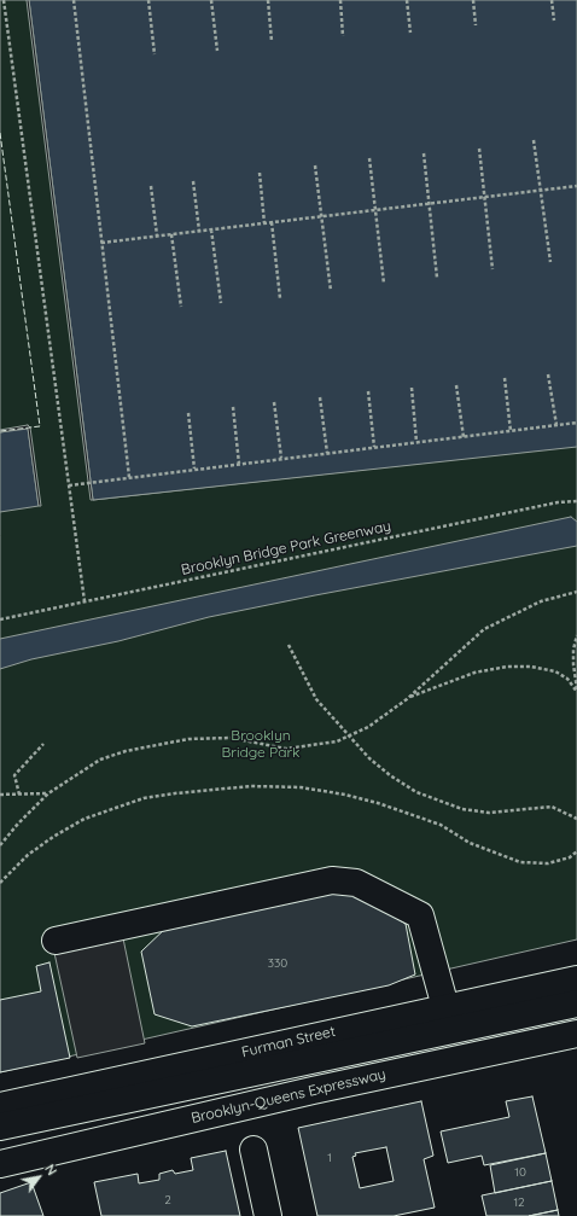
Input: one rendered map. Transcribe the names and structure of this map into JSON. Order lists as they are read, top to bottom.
{
  "streets": {
    "main road": ["Furman Street", "Brooklyn-Queens Expressway"],
    "path": ["Brooklyn Bridge Park Greenway"]
  },
  "parks": ["Brooklyn Bridge Park"],
  "house_numbers": [
    "330",
    "1",
    "10",
    "2",
    "12"
  ],
  "north": "top right"
}
